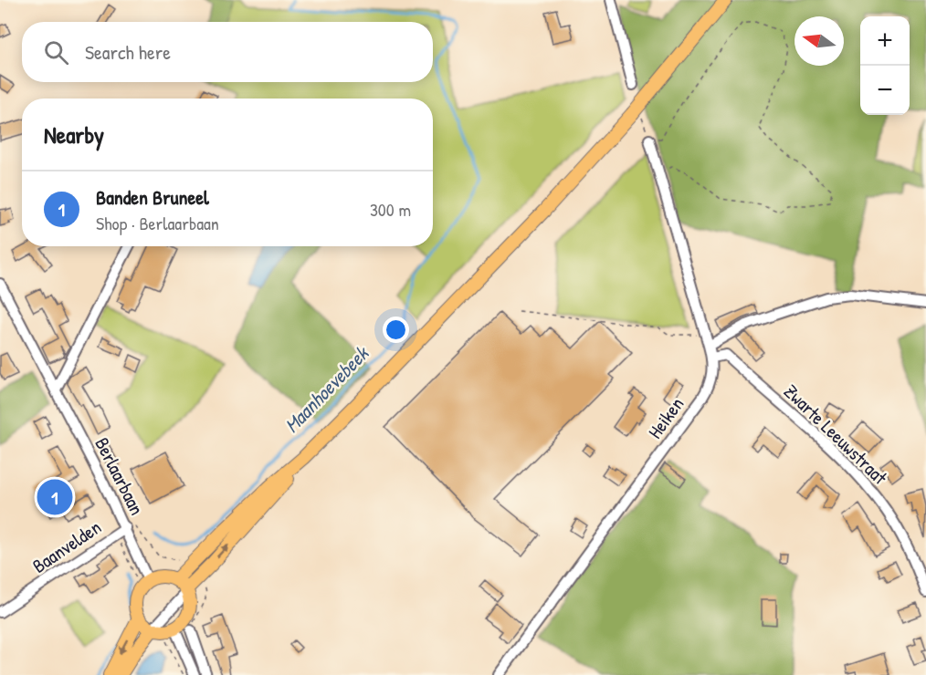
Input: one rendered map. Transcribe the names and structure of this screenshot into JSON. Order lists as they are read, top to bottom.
{
  "streets": {
    "street": [
      "Heiken",
      "Zwarte Leeuwstraat",
      "Berlaarbaan",
      "Baanvelden"
    ]
  },
  "crossings": [
    ["Heiken", "Zwarte Leeuwstraat"],
    ["Berlaarbaan", "Baanvelden"]
  ],
  "water": ["Maanhoevebeek"],
  "north": "left",
  "page": {
    "map_buttons": ["+", "−"],
    "search": "Search here",
    "heading": "Nearby",
    "list": [
      {
        "mark": "1",
        "name": "Banden Bruneel",
        "note": "Shop · Berlaarbaan",
        "value": "300 m"
      }
    ],
    "pins": "1"
  }
}
